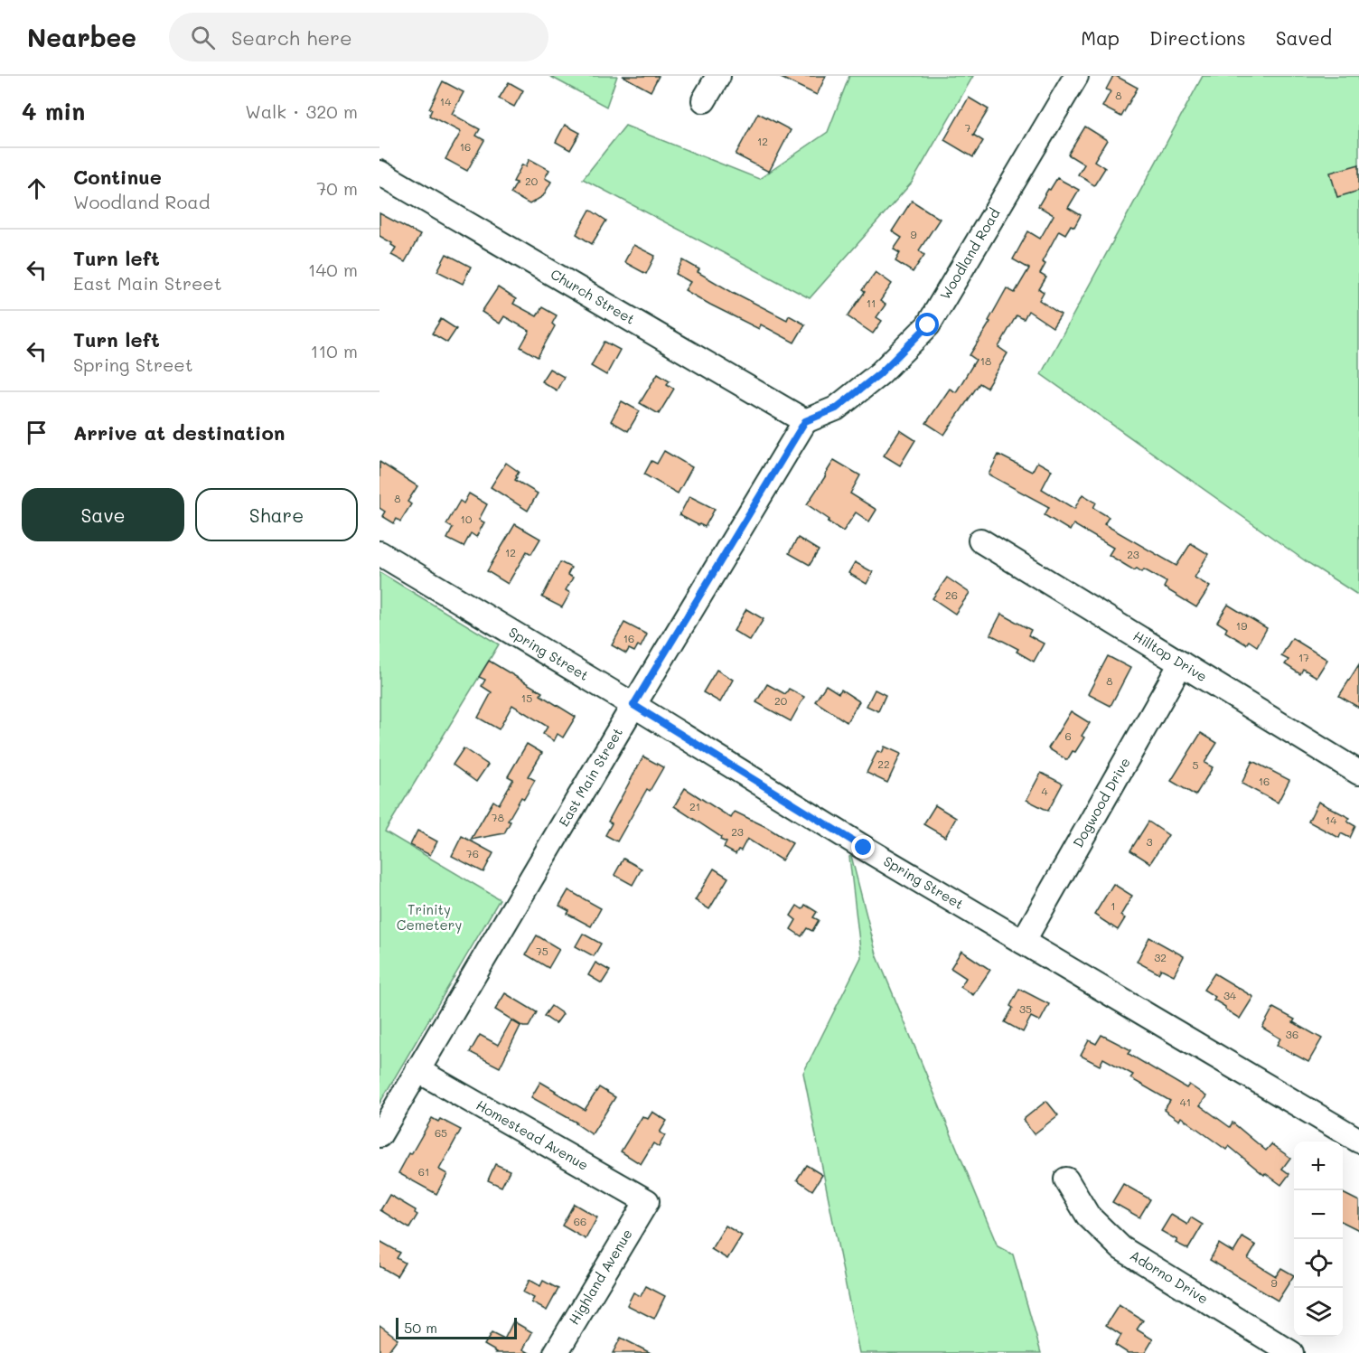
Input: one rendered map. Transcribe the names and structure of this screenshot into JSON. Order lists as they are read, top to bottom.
{
  "streets": {
    "street": [
      "Woodland Road",
      "Church Street",
      "Spring Street",
      "Hilltop Drive",
      "East Main Street",
      "Dogwood Drive",
      "Homestead Avenue",
      "Highland Avenue",
      "Adorno Drive"
    ]
  },
  "crossings": [
    ["Woodland Road", "Church Street"],
    ["Woodland Road", "East Main Street"],
    ["Church Street", "East Main Street"],
    ["Spring Street", "East Main Street"],
    ["Spring Street", "Dogwood Drive"],
    ["Hilltop Drive", "Dogwood Drive"],
    ["East Main Street", "Homestead Avenue"],
    ["Homestead Avenue", "Highland Avenue"]
  ],
  "parks": ["Trinity Cemetery"],
  "house_numbers": [
    "8",
    "14",
    "7",
    "12",
    "16",
    "20",
    "9",
    "11",
    "18",
    "8",
    "10",
    "12",
    "23",
    "26",
    "19",
    "16",
    "17",
    "8",
    "15",
    "20",
    "6",
    "22",
    "5",
    "16",
    "4",
    "21",
    "78",
    "14",
    "23",
    "3",
    "76",
    "1",
    "75",
    "32",
    "34",
    "35",
    "36",
    "41",
    "65",
    "61",
    "66",
    "9"
  ],
  "scale_bar": "50 m",
  "page": {
    "header": "Nearbee",
    "search": "Search here",
    "nav": ["Map", "Directions", "Saved"],
    "heading": ["4 min", "Walk · 320 m"],
    "list": [
      ["Continue", "Woodland Road", "70 m"],
      ["Turn left", "East Main Street", "140 m"],
      ["Turn left", "Spring Street", "110 m"],
      "Arrive at destination"
    ],
    "buttons": ["Save", "Share"],
    "map_buttons": ["+", "−"],
    "scale": "50 m"
  }
}
